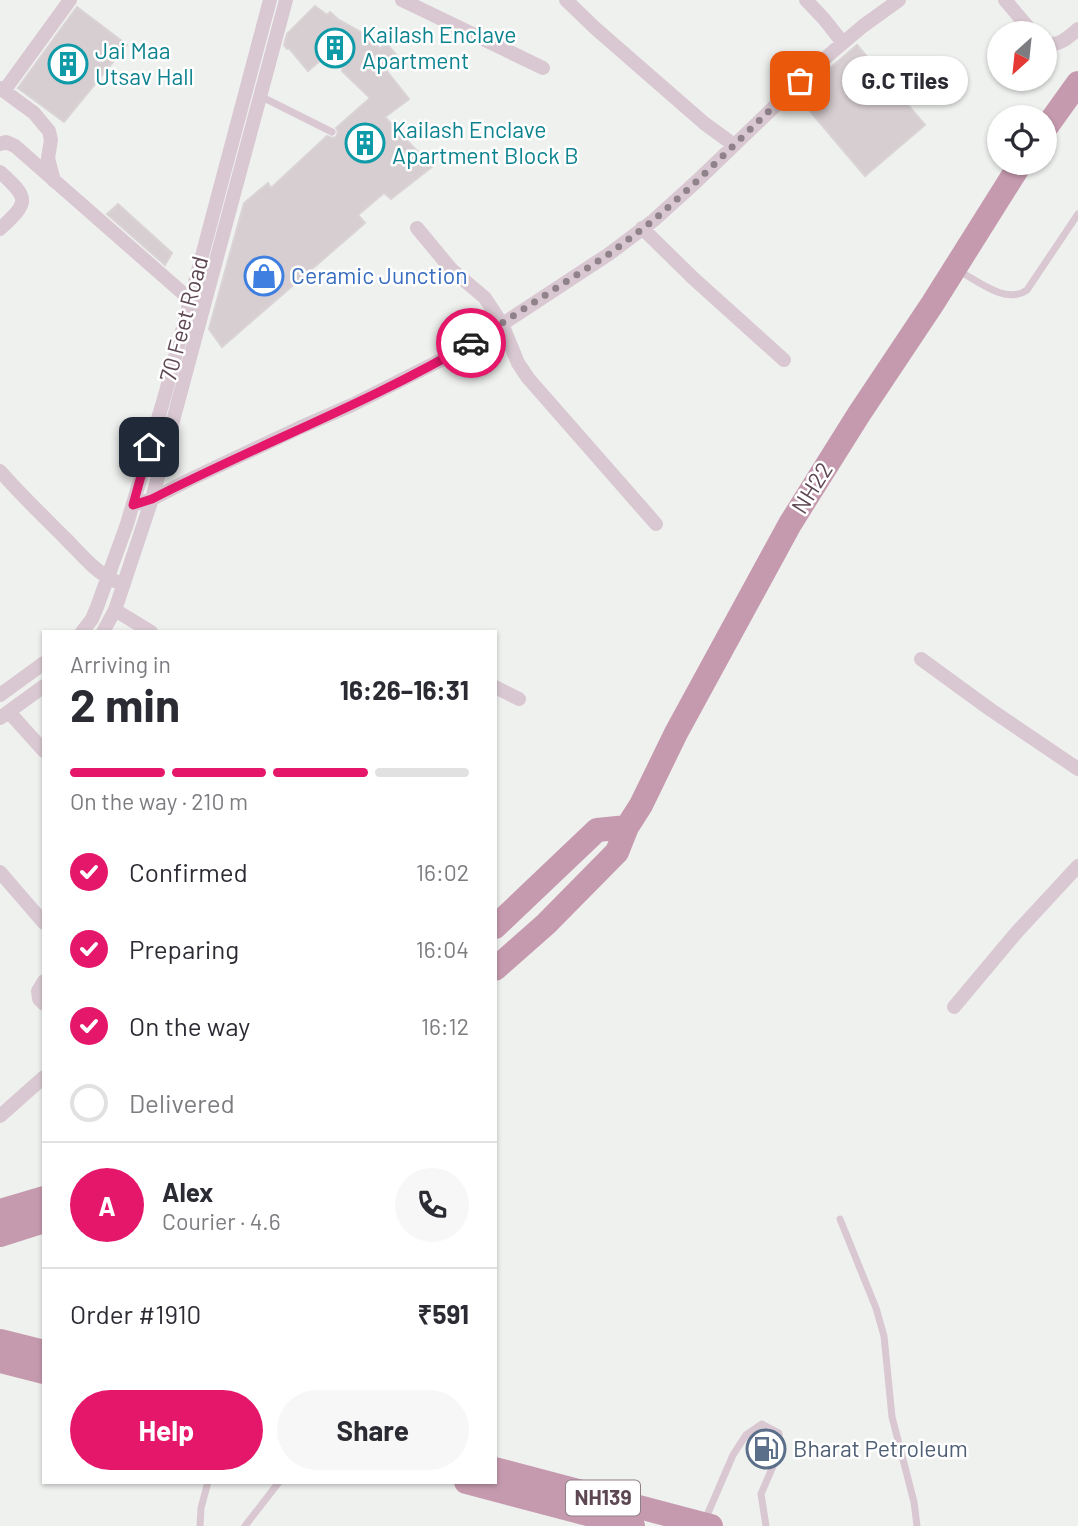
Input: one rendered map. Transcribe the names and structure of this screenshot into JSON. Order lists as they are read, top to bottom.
{
  "streets": {
    "highway": ["NH22", "NH139"],
    "street": ["70 Feet Road"]
  },
  "places": {
    "building": ["Kailash Enclave Apartment", "Jai Maa Utsav Hall", "Kailash Enclave Apartment Block B"],
    "other": ["G.C Tiles"],
    "shop": ["Ceramic Junction"],
    "fuel station": ["Bharat Petroleum"]
  },
  "north": "bottom left",
  "page": {
    "bubble": "G.C Tiles",
    "heading": ["2 min", "Arriving in", "16:26–16:31"],
    "panel": [
      "Alex",
      "Courier · 4.6",
      "Order #1910",
      "₹591"
    ],
    "bar": "On the way · 210 m",
    "list": [
      ["Confirmed", "16:02"],
      ["Preparing", "16:04"],
      ["On the way", "16:12"],
      "Delivered"
    ],
    "round": "A",
    "buttons": ["Help", "Share"]
  }
}
